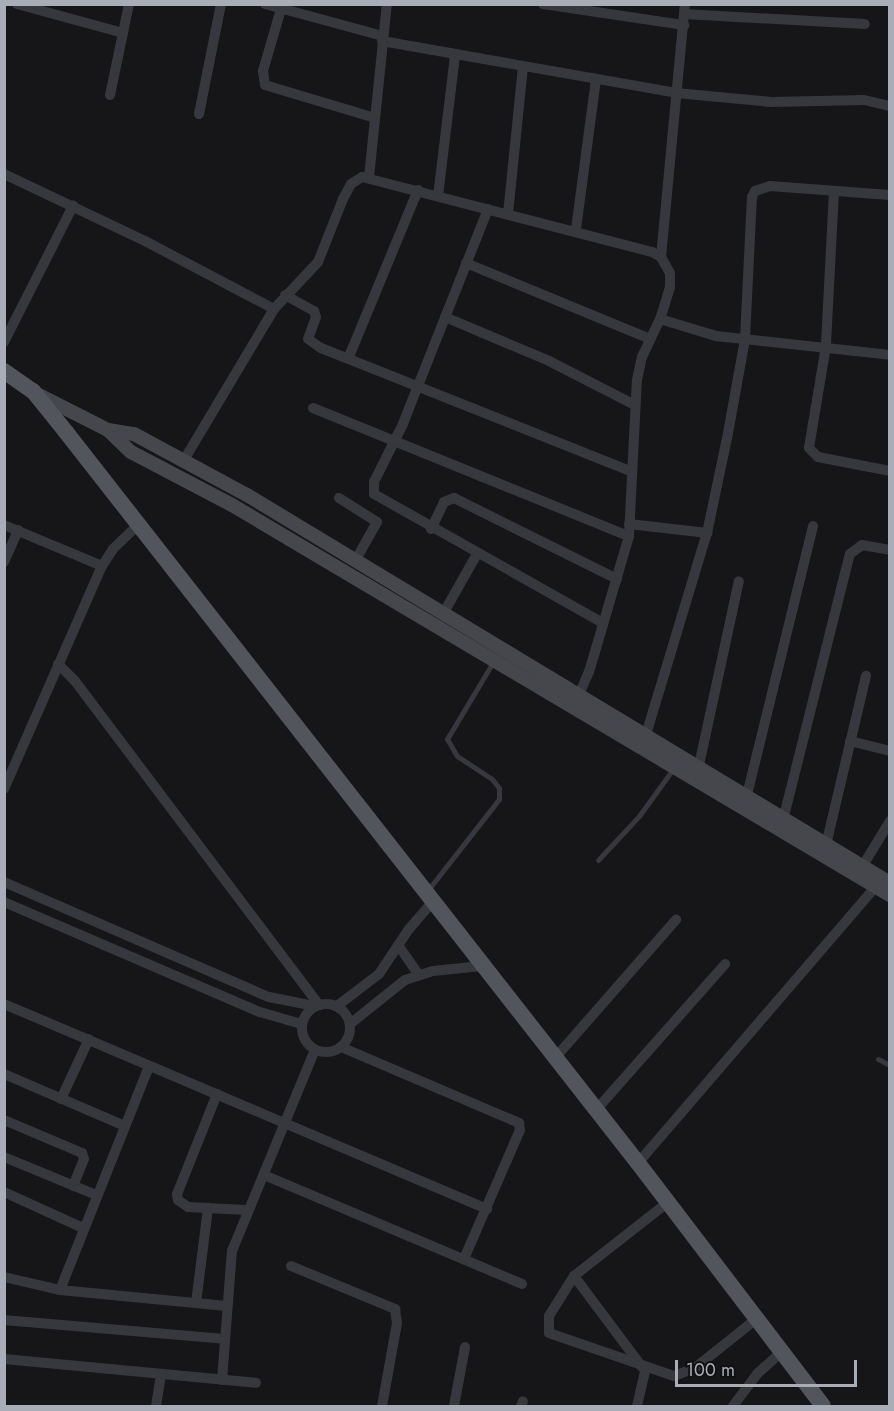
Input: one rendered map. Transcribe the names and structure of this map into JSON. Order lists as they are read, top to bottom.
{
  "scale_bar": "100 m"
}
